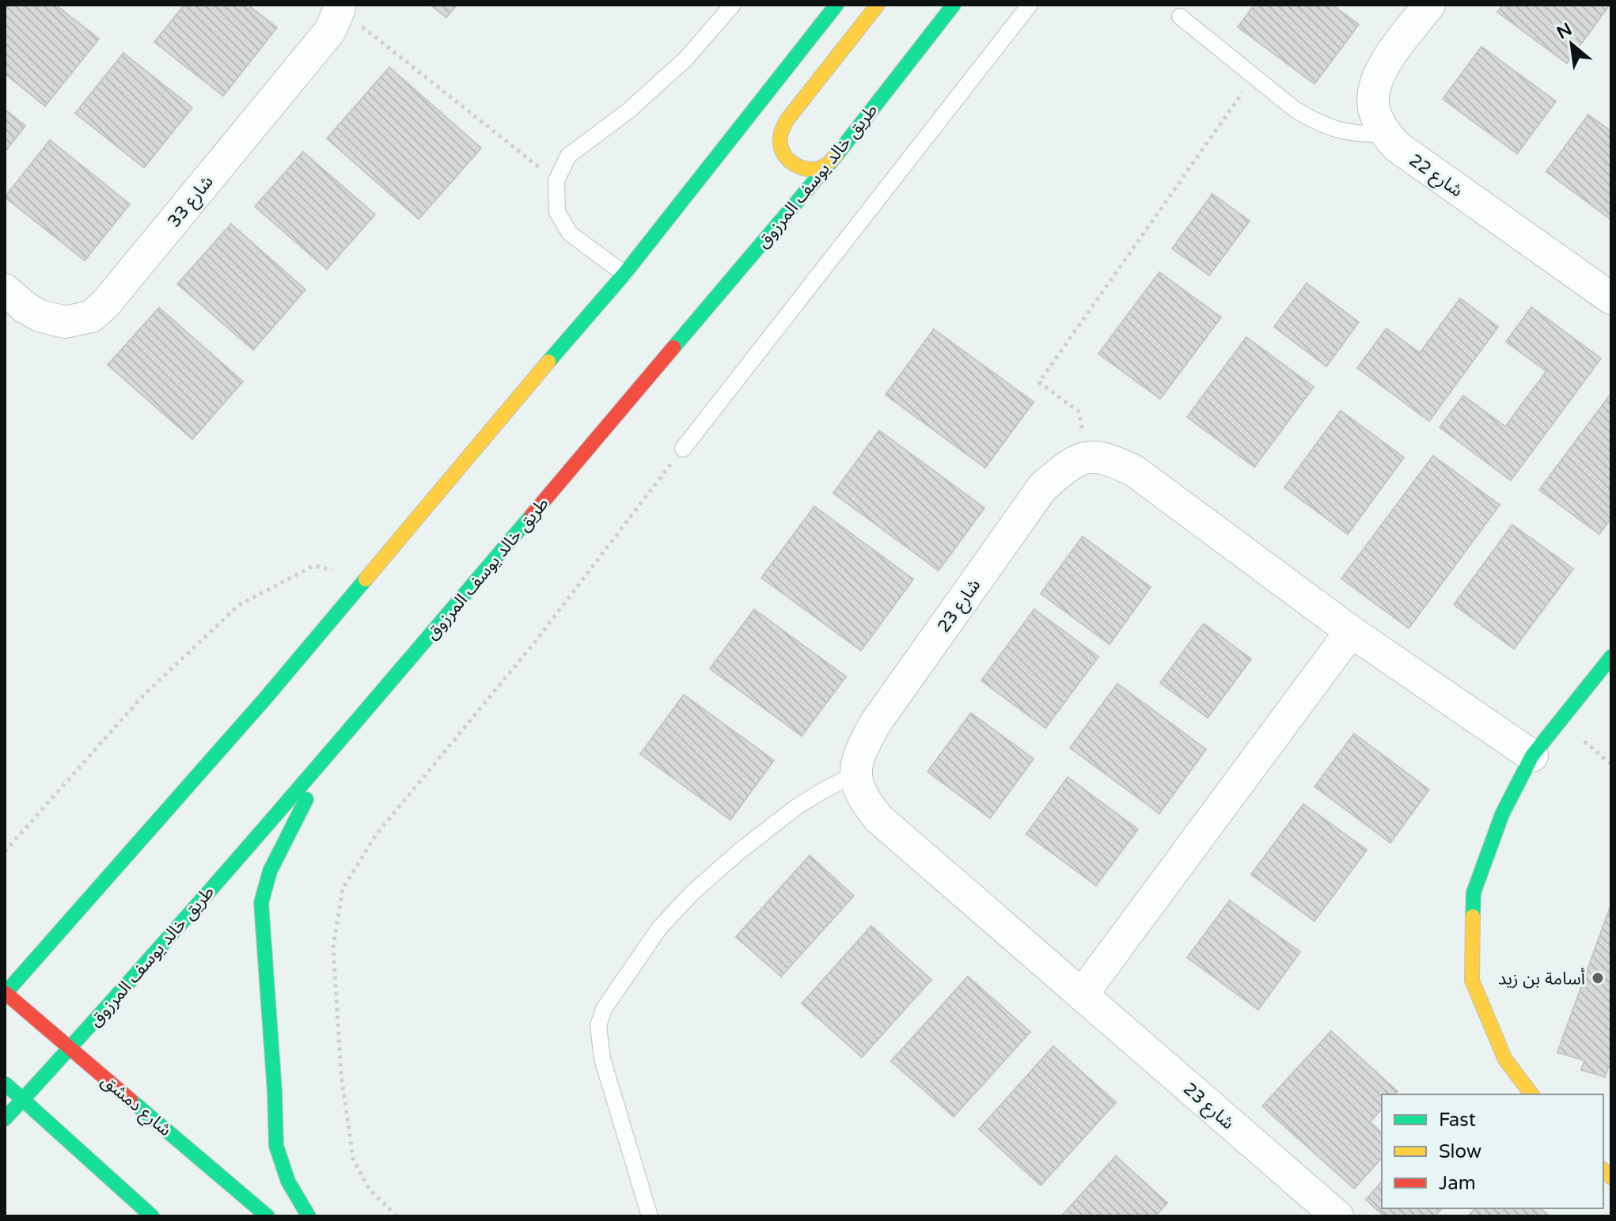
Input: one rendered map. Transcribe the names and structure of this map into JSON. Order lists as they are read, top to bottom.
{
  "streets": {
    "main road": ["طريق خالد يوسف المرزوق", "شارع دمشق"],
    "street": ["شارع 22", "شارع 33", "شارع 23"]
  },
  "crossings": [
    ["طريق خالد يوسف المرزوق", "شارع دمشق"]
  ],
  "places": ["أسامة بن زيد"],
  "legend": ["Fast", "Slow", "Jam"],
  "north": "top left"
}
